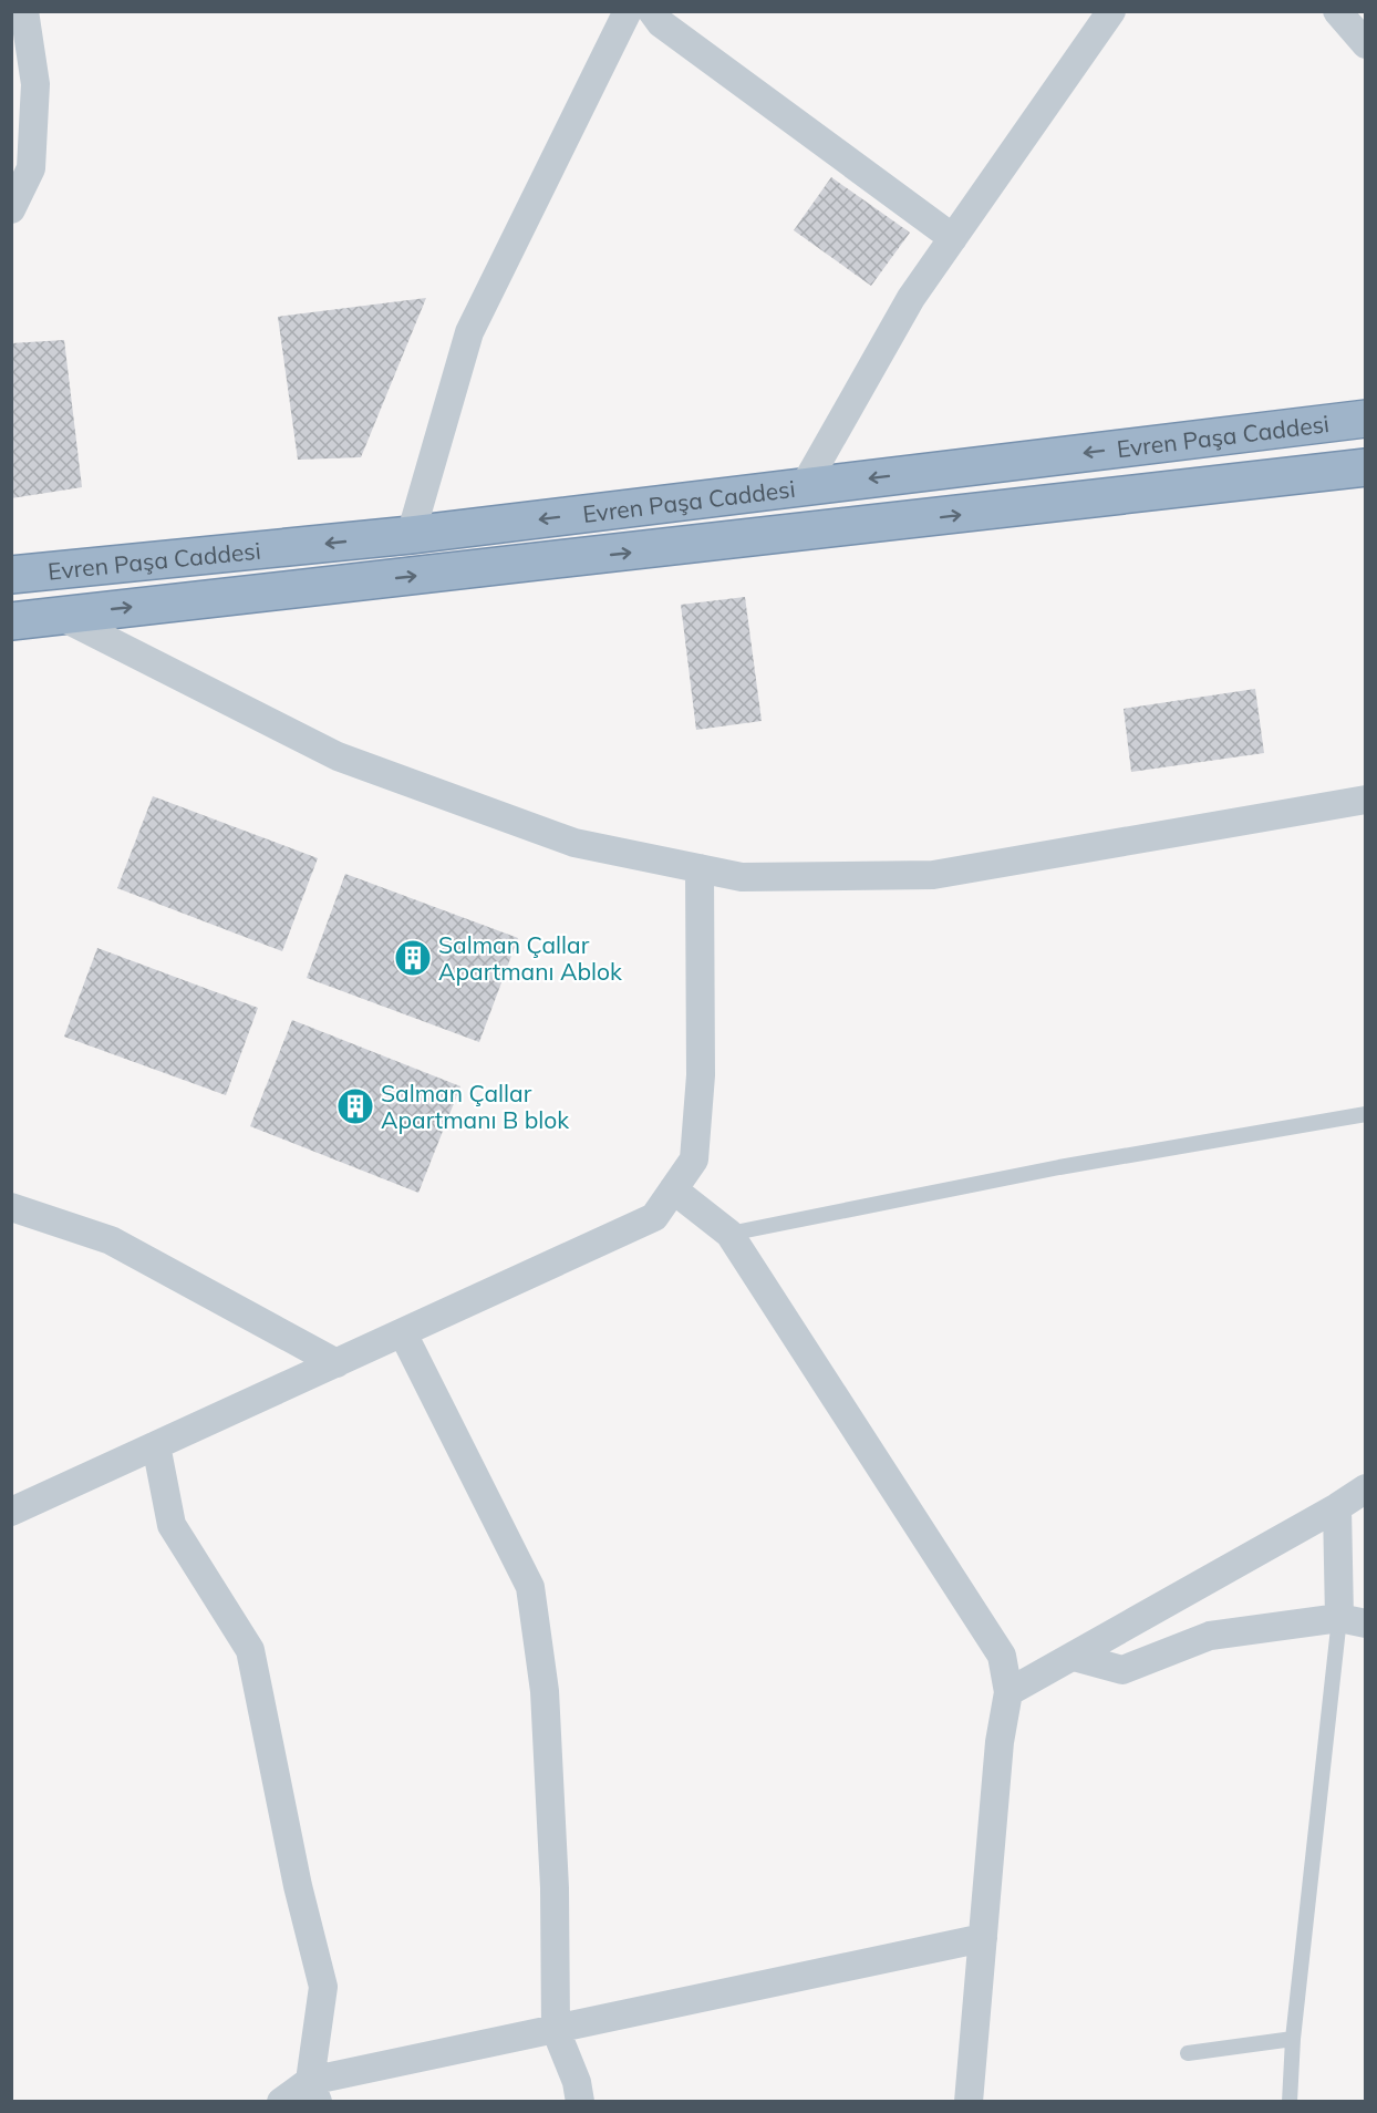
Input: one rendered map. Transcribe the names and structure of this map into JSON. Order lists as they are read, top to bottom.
{
  "streets": {
    "highway": ["Evren Paşa Caddesi"]
  },
  "places": {
    "building": ["Salman Çallar Apartmanı Ablok", "Salman Çallar Apartmanı B blok"]
  }
}
